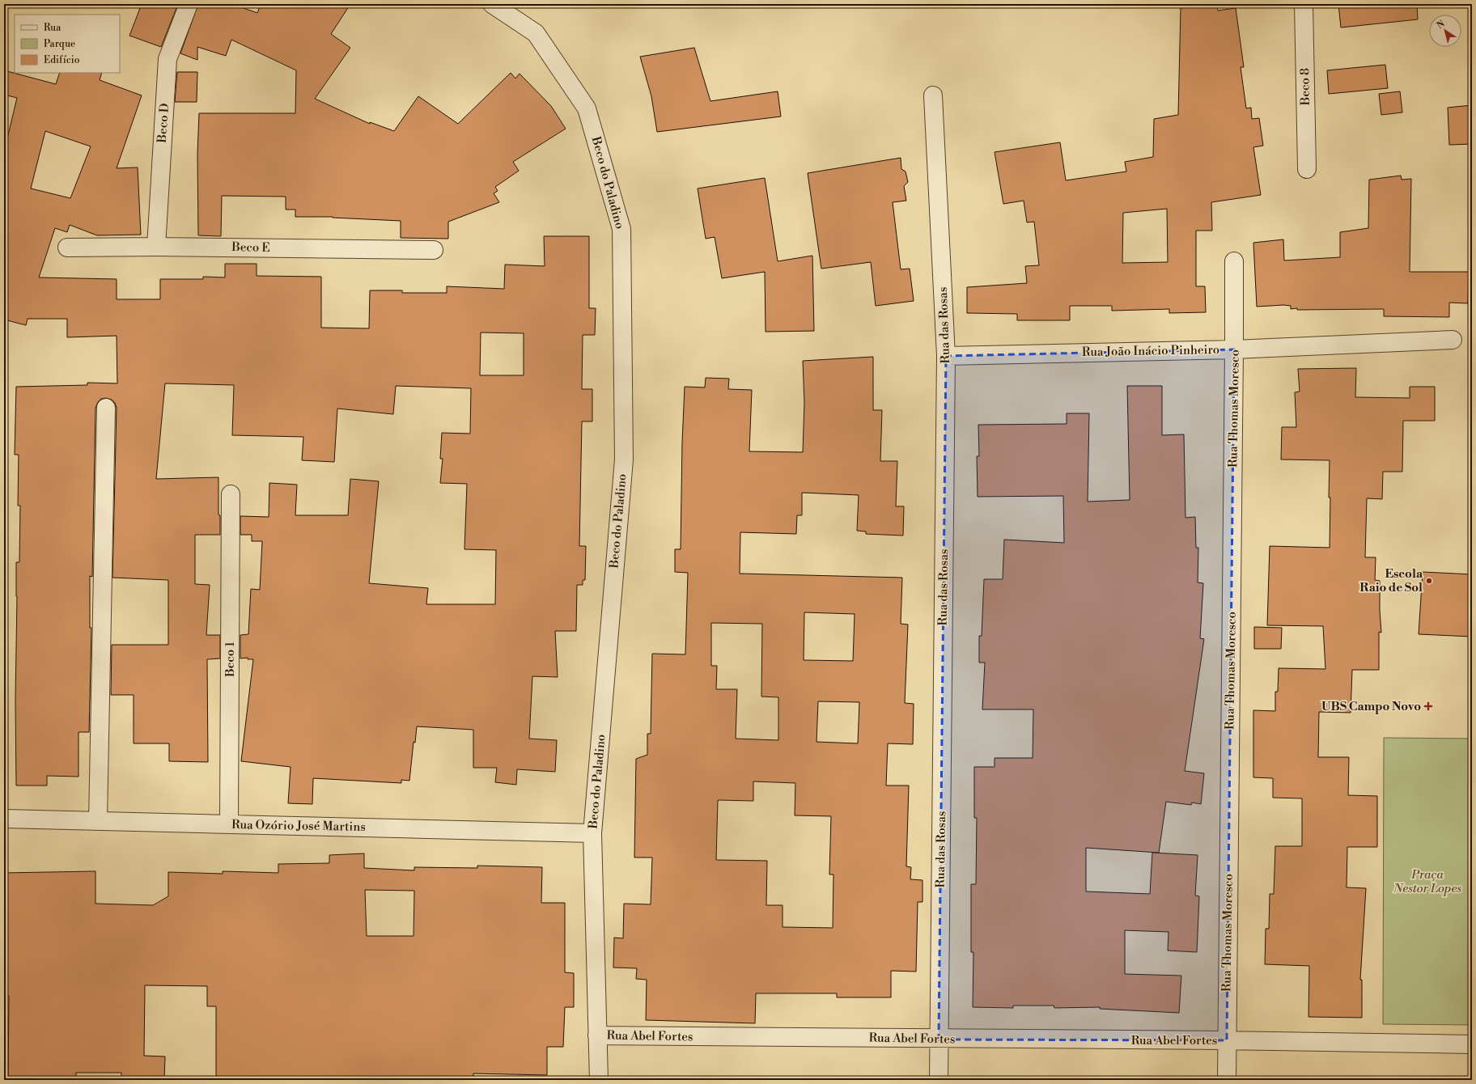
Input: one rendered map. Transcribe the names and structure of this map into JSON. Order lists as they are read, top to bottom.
{
  "streets": {
    "street": [
      "Beco 8",
      "Beco D",
      "Beco do Paladino",
      "Beco E",
      "Rua das Rosas",
      "Rua João Inácio Pinheiro",
      "Rua Thomas Moresco",
      "Beco 1",
      "Rua Ozório José Martins",
      "Rua Abel Fortes"
    ]
  },
  "crossings": [
    ["Beco D", "Beco E"],
    ["Beco do Paladino", "Rua Ozório José Martins"],
    ["Beco do Paladino", "Rua Abel Fortes"],
    ["Rua das Rosas", "Rua João Inácio Pinheiro"],
    ["Rua das Rosas", "Rua Abel Fortes"],
    ["Rua João Inácio Pinheiro", "Rua Thomas Moresco"],
    ["Rua Thomas Moresco", "Rua Abel Fortes"],
    ["Beco 1", "Rua Ozório José Martins"]
  ],
  "parks": ["Praça Nestor Lopes"],
  "places": {
    "other": ["Escola Raio de Sol"],
    "health": ["UBS Campo Novo"]
  },
  "legend": ["Rua", "Parque", "Edifício"],
  "north": "top left"
}
